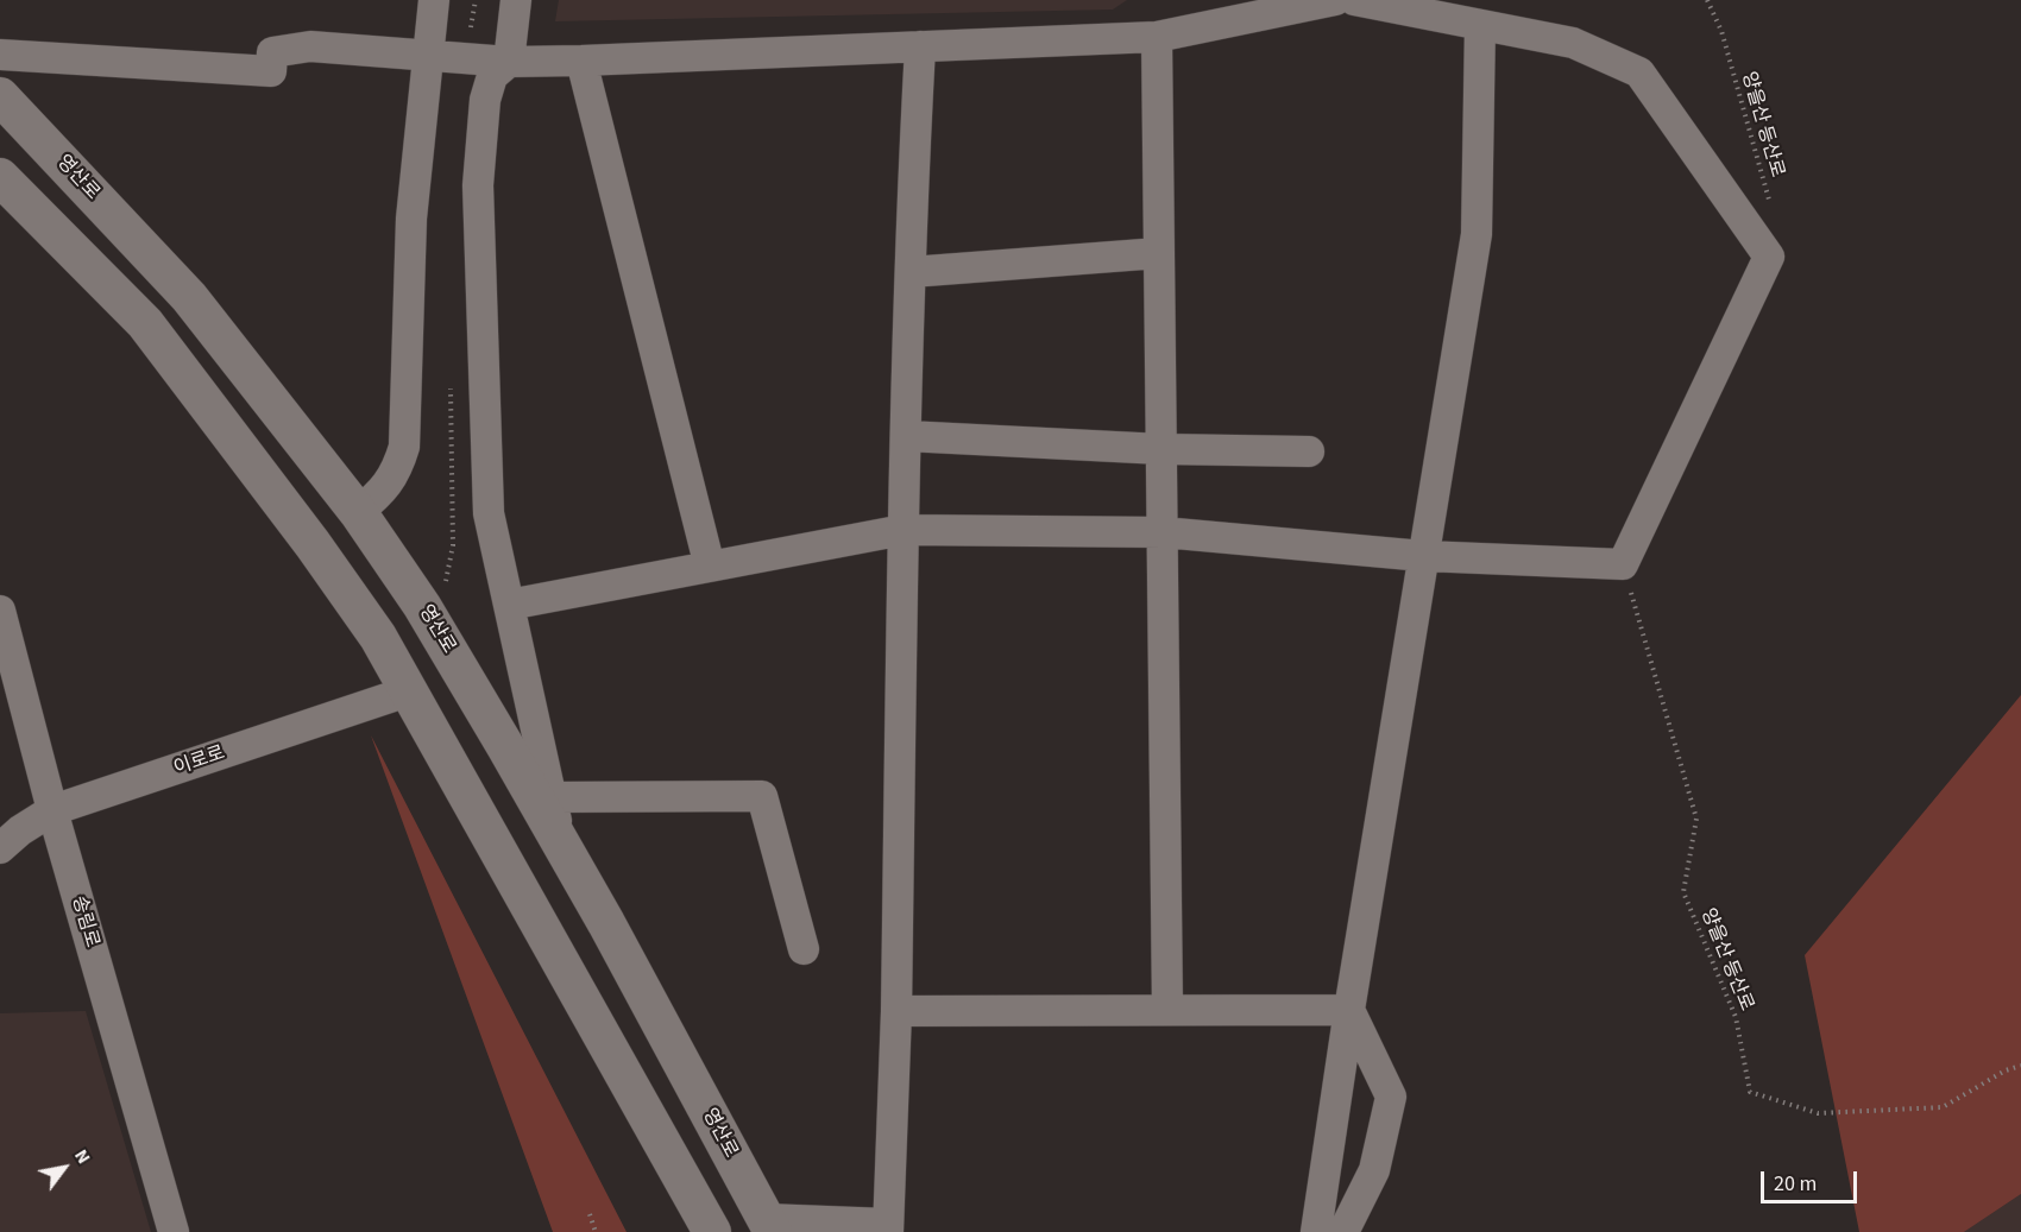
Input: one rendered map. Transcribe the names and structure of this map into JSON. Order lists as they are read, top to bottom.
{
  "streets": {
    "street": ["영산로", "이로로", "송림로"],
    "path": ["양을산 등산로"]
  },
  "crossings": [
    ["이로로", "송림로"]
  ],
  "scale_bar": "20 m",
  "north": "top right"
}
